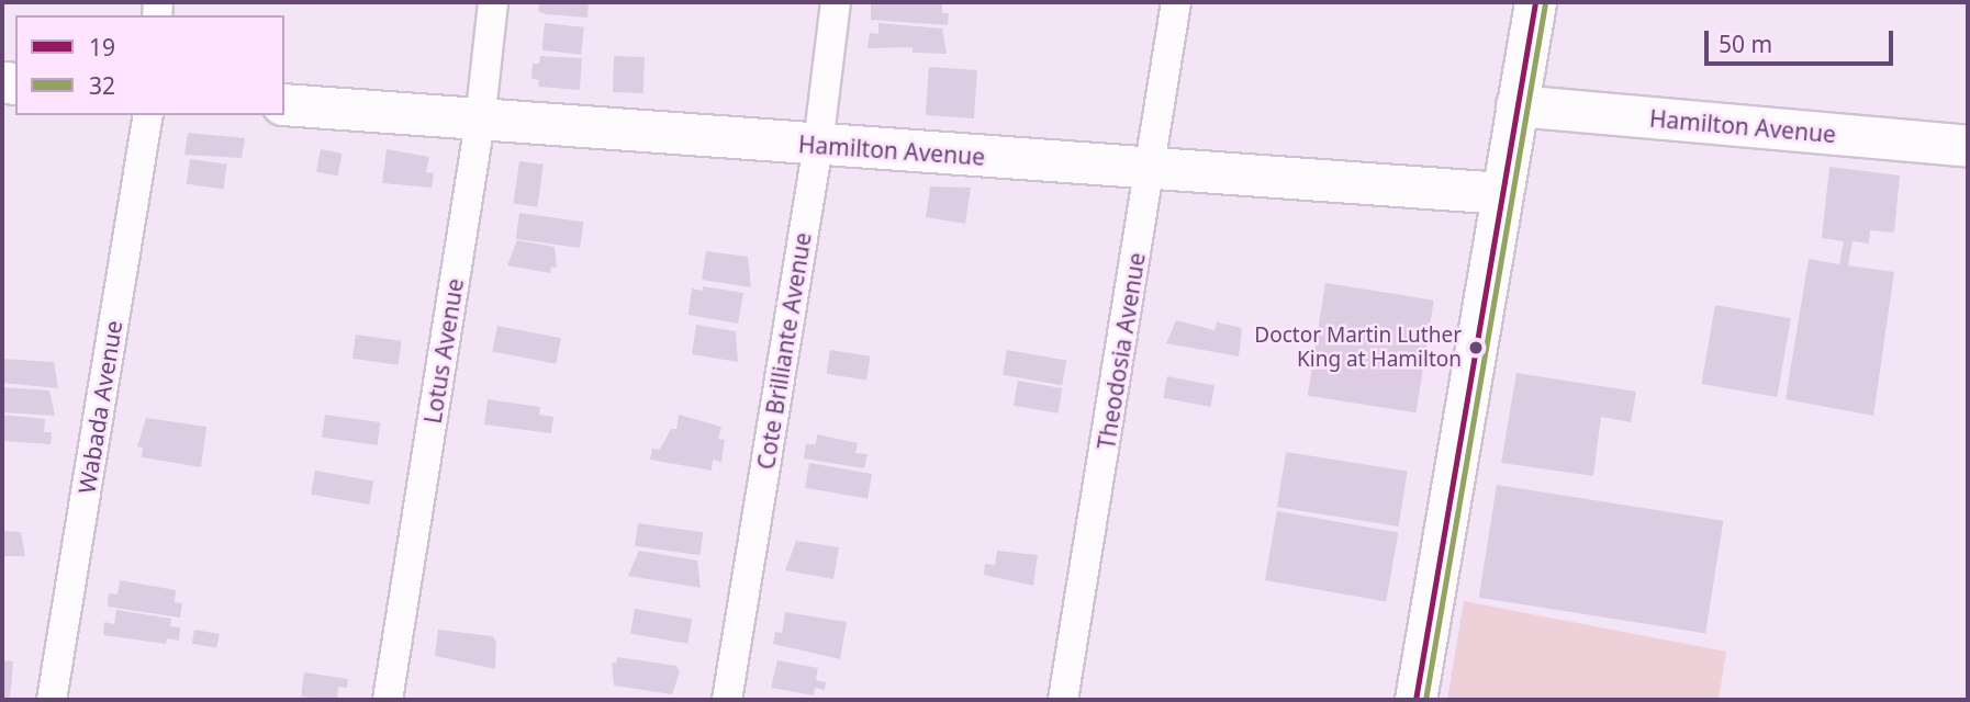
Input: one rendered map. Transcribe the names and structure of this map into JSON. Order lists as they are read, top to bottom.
{
  "streets": {
    "street": [
      "Hamilton Avenue",
      "Lotus Avenue",
      "Cote Brilliante Avenue",
      "Theodosia Avenue",
      "Wabada Avenue"
    ]
  },
  "crossings": [
    ["Hamilton Avenue", "Lotus Avenue"],
    ["Hamilton Avenue", "Cote Brilliante Avenue"],
    ["Hamilton Avenue", "Theodosia Avenue"]
  ],
  "places": ["Doctor Martin Luther King at Hamilton"],
  "lines": ["transit line 19", "transit line 32"],
  "legend": ["19", "32"],
  "scale_bar": "50 m"
}
